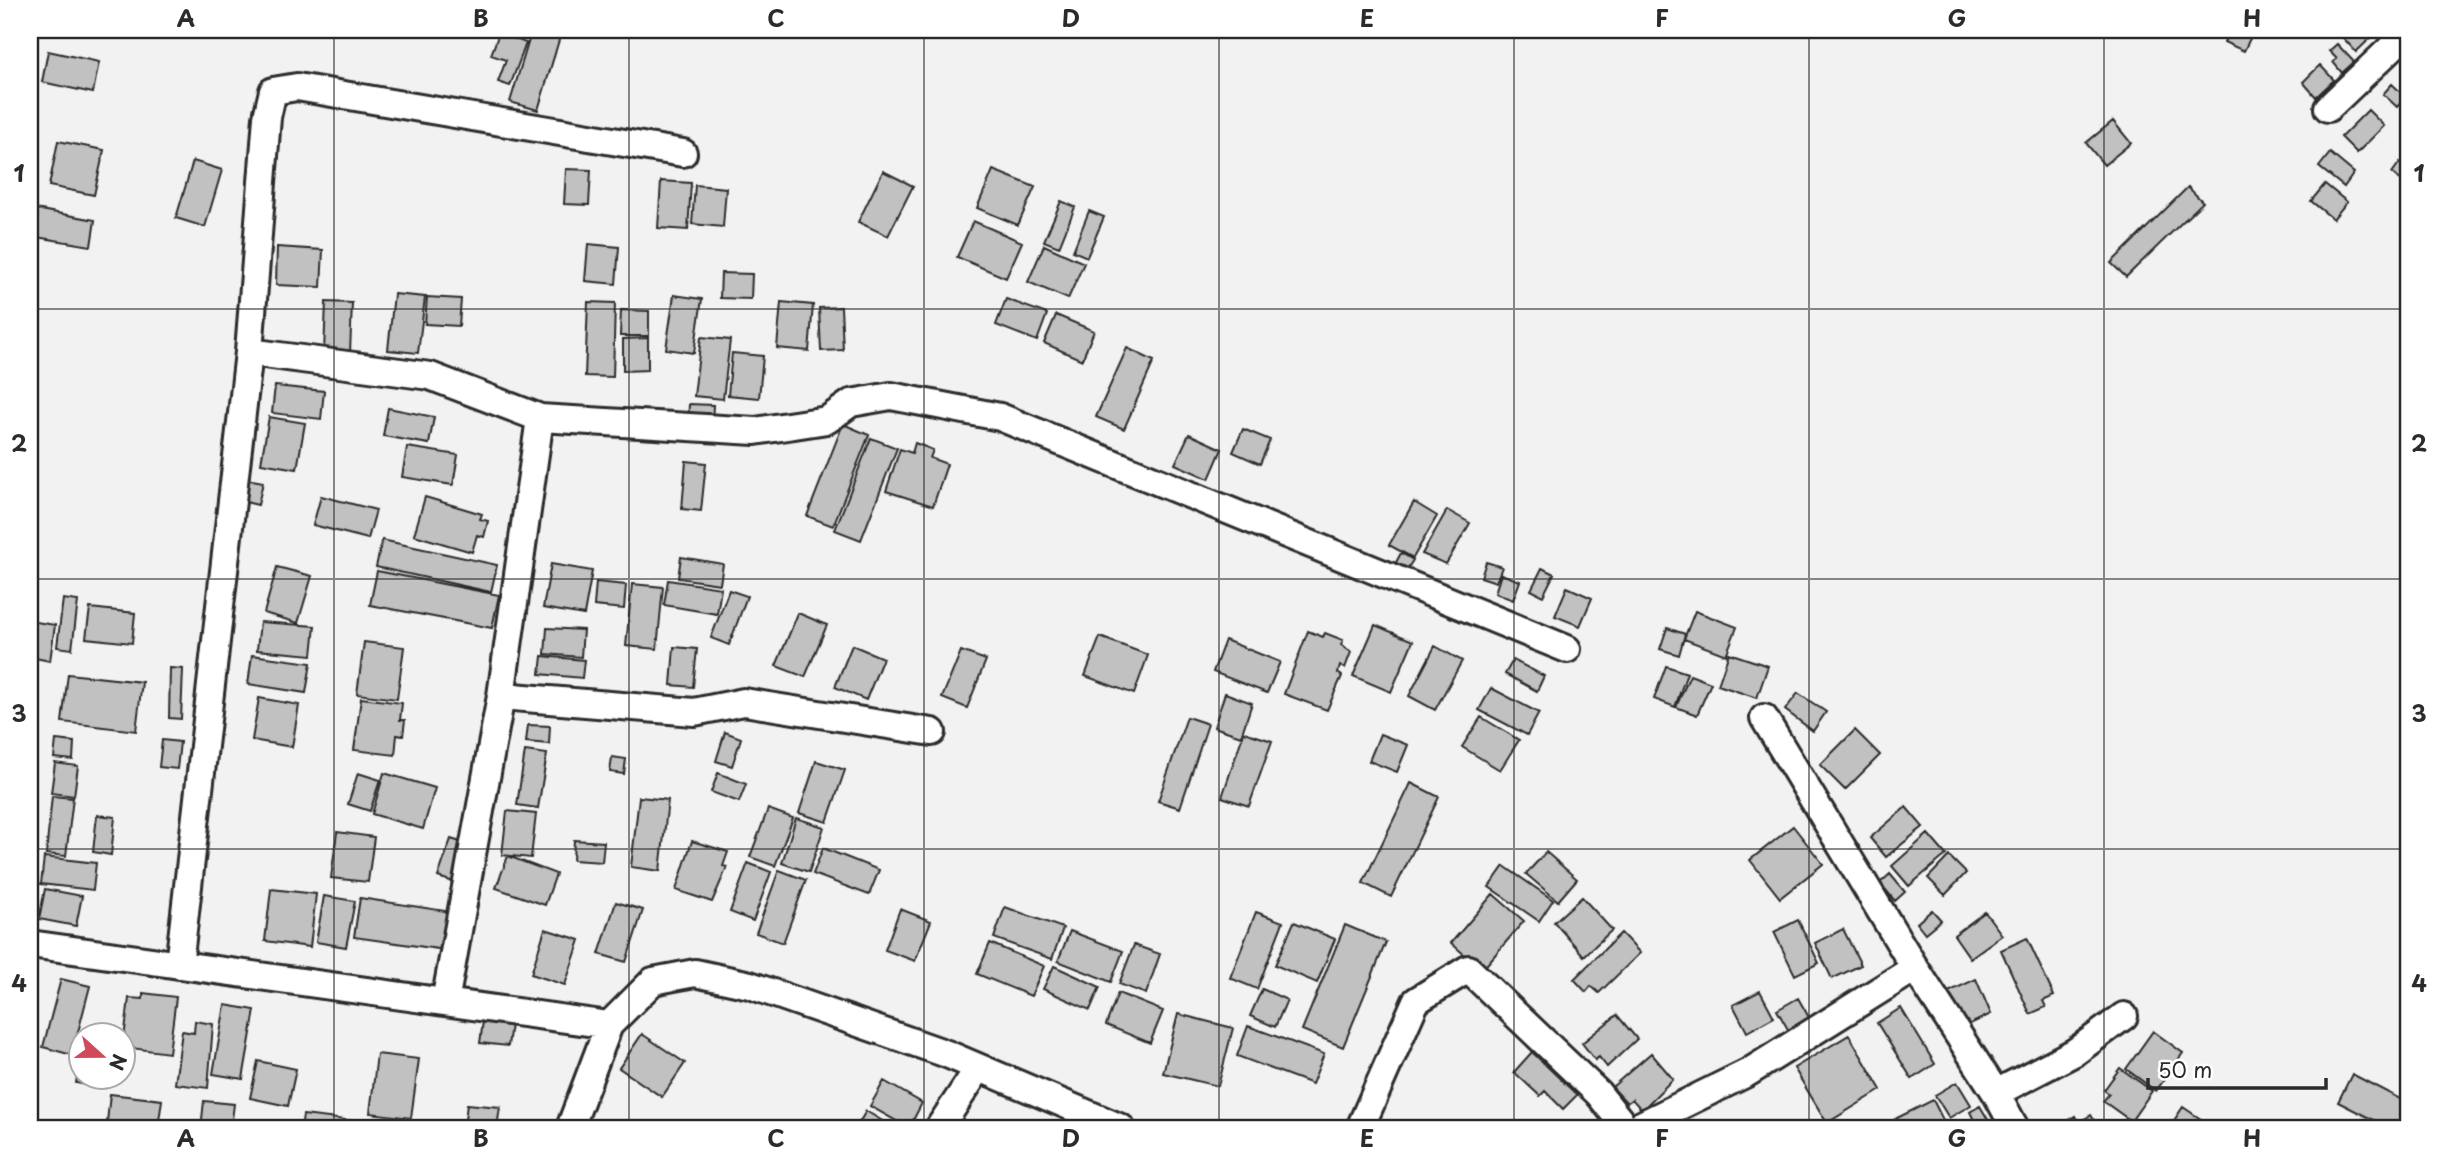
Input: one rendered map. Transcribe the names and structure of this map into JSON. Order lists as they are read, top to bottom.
{
  "scale_bar": "50 m",
  "north": "right",
  "grid": {
    "columns": [
      "A",
      "B",
      "C",
      "D",
      "E",
      "F",
      "G",
      "H"
    ],
    "rows": [
      "1",
      "2",
      "3",
      "4"
    ]
  }
}
